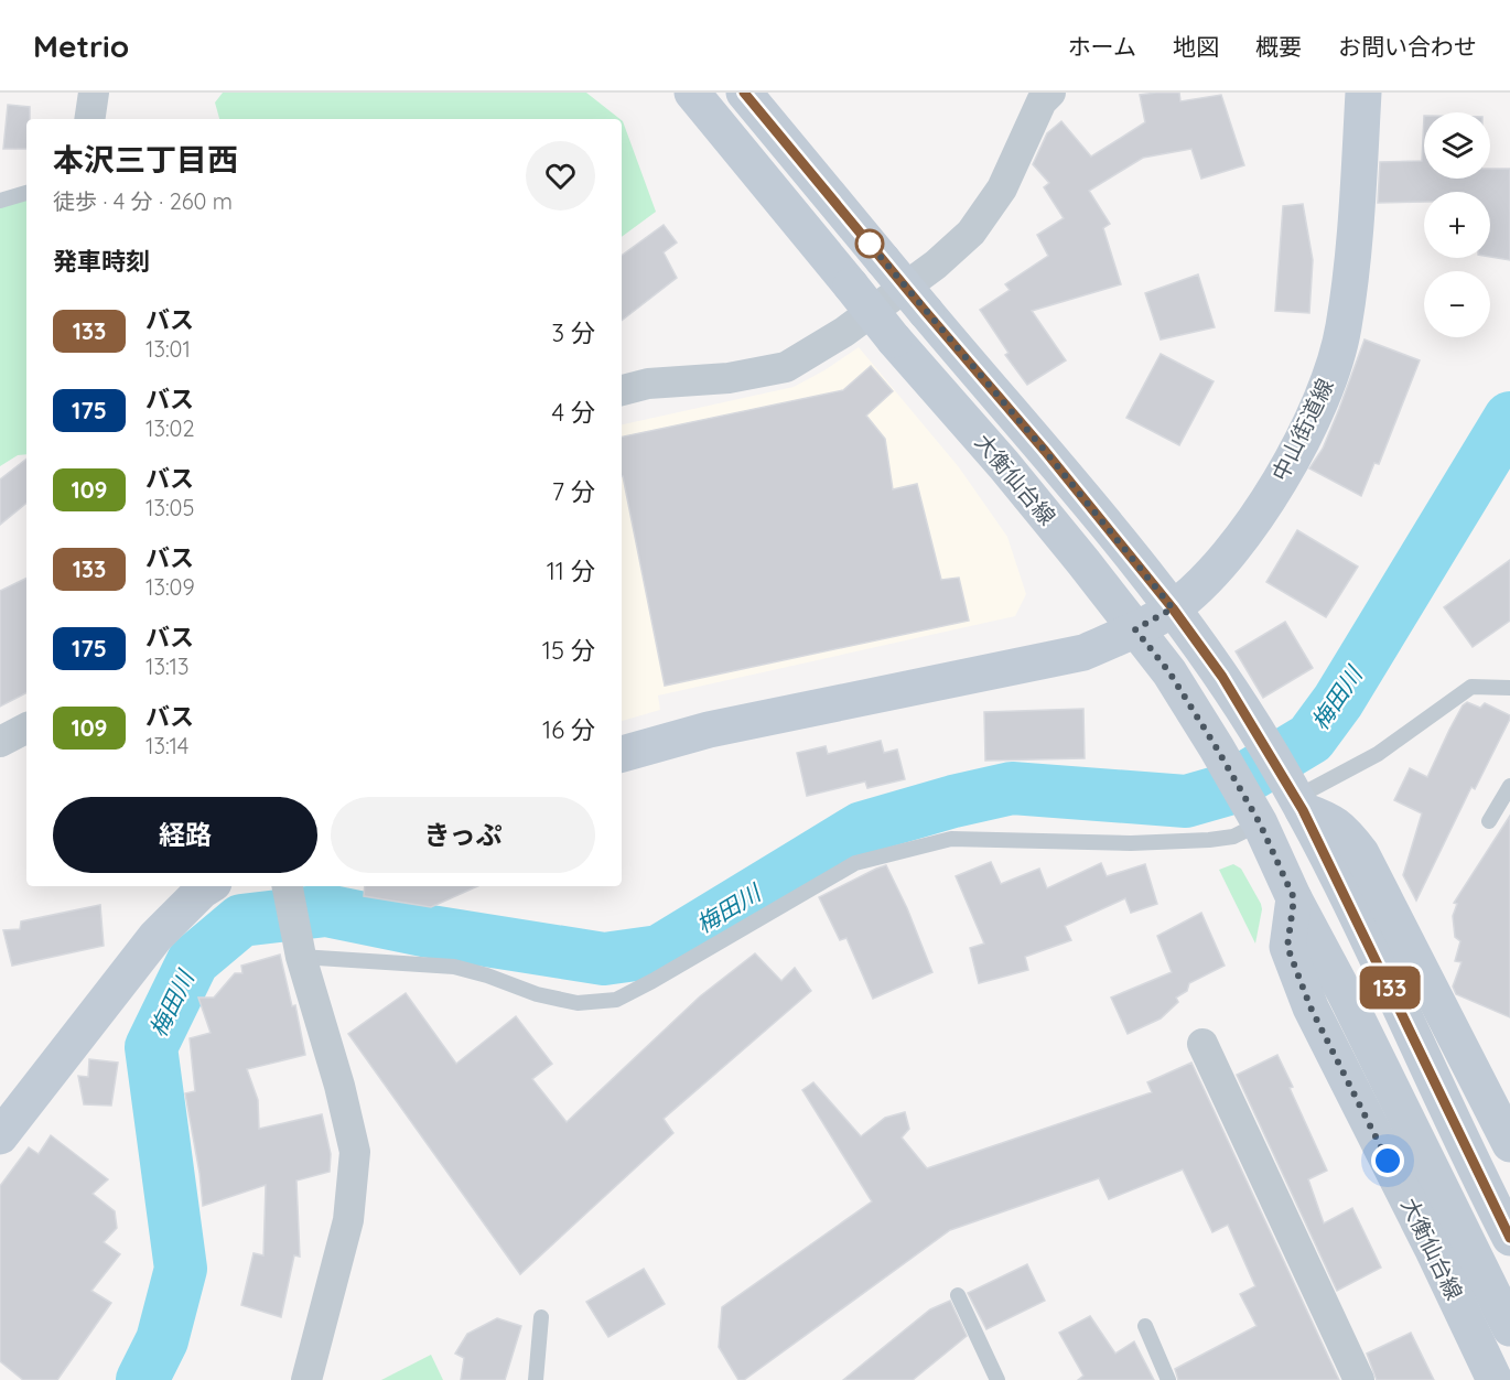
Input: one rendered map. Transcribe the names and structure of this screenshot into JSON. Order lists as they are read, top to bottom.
{
  "streets": {
    "main road": ["中山街道線", "大衡仙台線"]
  },
  "crossings": [
    ["中山街道線", "大衡仙台線"]
  ],
  "water": ["梅田川"],
  "lines": ["bus line 133"],
  "page": {
    "header": "Metrio",
    "nav": [
      "ホーム",
      "地図",
      "概要",
      "お問い合わせ"
    ],
    "on_map": "133",
    "map_buttons": ["+", "−"],
    "heading": [
      ["本沢三丁目西", "徒歩 · 4 分 · 260 m"],
      "発車時刻"
    ],
    "list": [
      {
        "mark": "133",
        "name": "バス",
        "note": "13:01",
        "value": "3 分"
      },
      {
        "mark": "175",
        "name": "バス",
        "note": "13:02",
        "value": "4 分"
      },
      {
        "mark": "109",
        "name": "バス",
        "note": "13:05",
        "value": "7 分"
      },
      {
        "mark": "133",
        "name": "バス",
        "note": "13:09",
        "value": "11 分"
      },
      {
        "mark": "175",
        "name": "バス",
        "note": "13:13",
        "value": "15 分"
      },
      {
        "mark": "109",
        "name": "バス",
        "note": "13:14",
        "value": "16 分"
      }
    ],
    "buttons": ["経路", "きっぷ"]
  }
}
